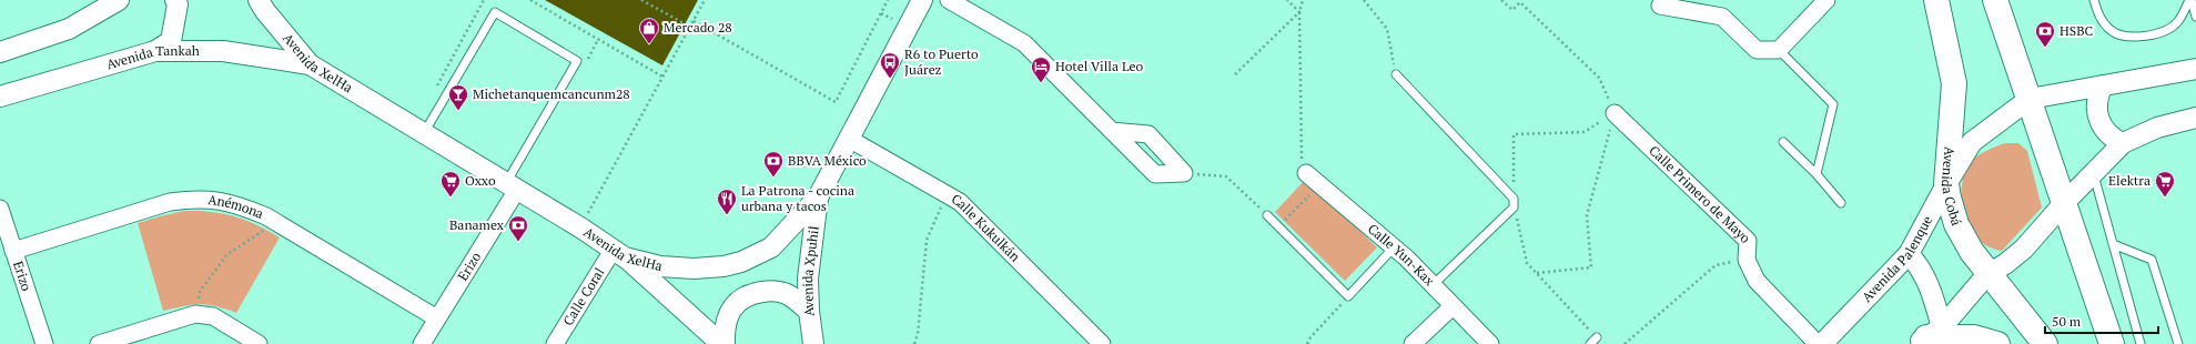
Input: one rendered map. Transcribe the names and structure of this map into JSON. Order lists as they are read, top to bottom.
{
  "streets": {
    "main road": ["Avenida Cobá"],
    "street": [
      "Avenida Tankah",
      "Avenida XelHa",
      "Calle Primero de Mayo",
      "Anémona",
      "Calle Kukulkán",
      "Calle Yun-Kax",
      "Avenida Palenque",
      "Erizo",
      "Avenida Xpuhil",
      "Calle Coral"
    ]
  },
  "crossings": [
    ["Avenida Tankah", "Avenida XelHa"],
    ["Avenida XelHa", "Calle Kukulkán"],
    ["Avenida XelHa", "Erizo"],
    ["Avenida XelHa", "Avenida Xpuhil"],
    ["Avenida XelHa", "Calle Coral"],
    ["Avenida Cobá", "Avenida Palenque"],
    ["Anémona", "Erizo"]
  ],
  "places": {
    "shop": ["Mercado 28"],
    "bank": ["HSBC", "BBVA México", "Banamex"],
    "bus stop": ["R6 to Puerto Juárez"],
    "hotel": ["Hotel Villa Leo"],
    "bar": ["Michetanquemcancunm28"],
    "supermarket": ["Oxxo", "Elektra"],
    "restaurant": ["La Patrona - cocina urbana y tacos"]
  },
  "scale_bar": "50 m"
}
